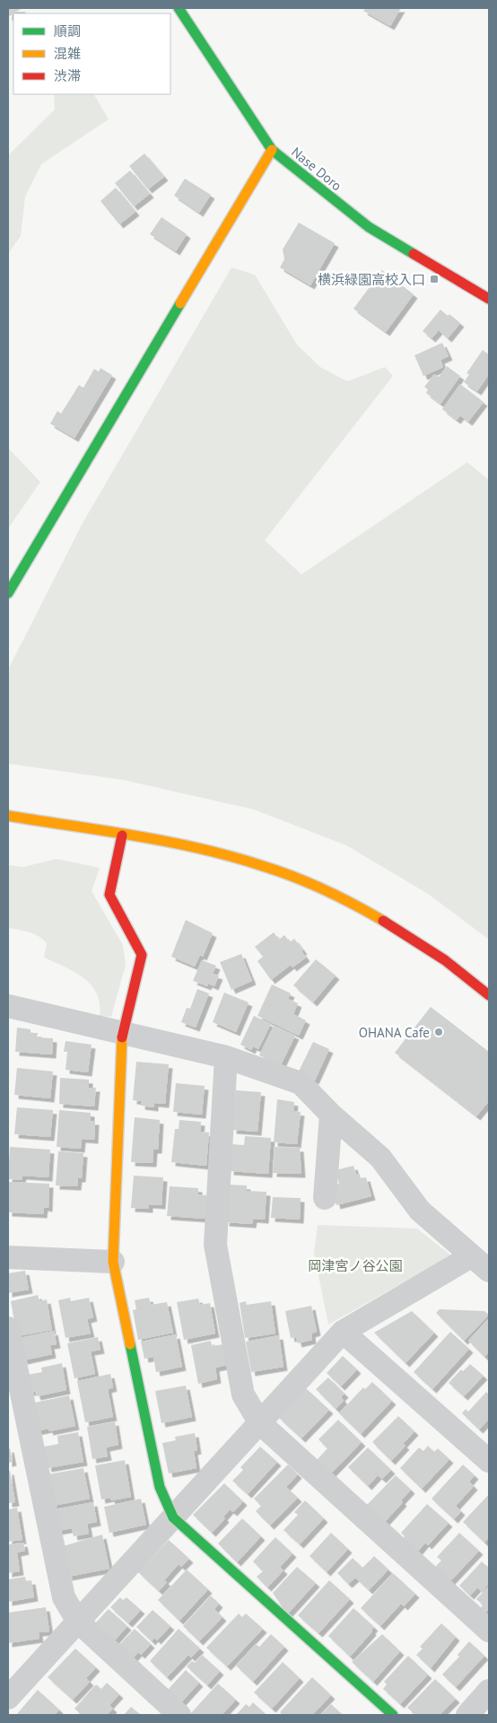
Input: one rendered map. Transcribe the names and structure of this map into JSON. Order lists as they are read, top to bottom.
{
  "streets": {
    "street": ["Nase Doro"]
  },
  "parks": ["岡津宮ノ谷公園"],
  "places": {
    "transit": ["横浜緑園高校入口"],
    "other": ["OHANA Cafe"]
  },
  "legend": ["順調", "混雑", "渋滞"]
}
